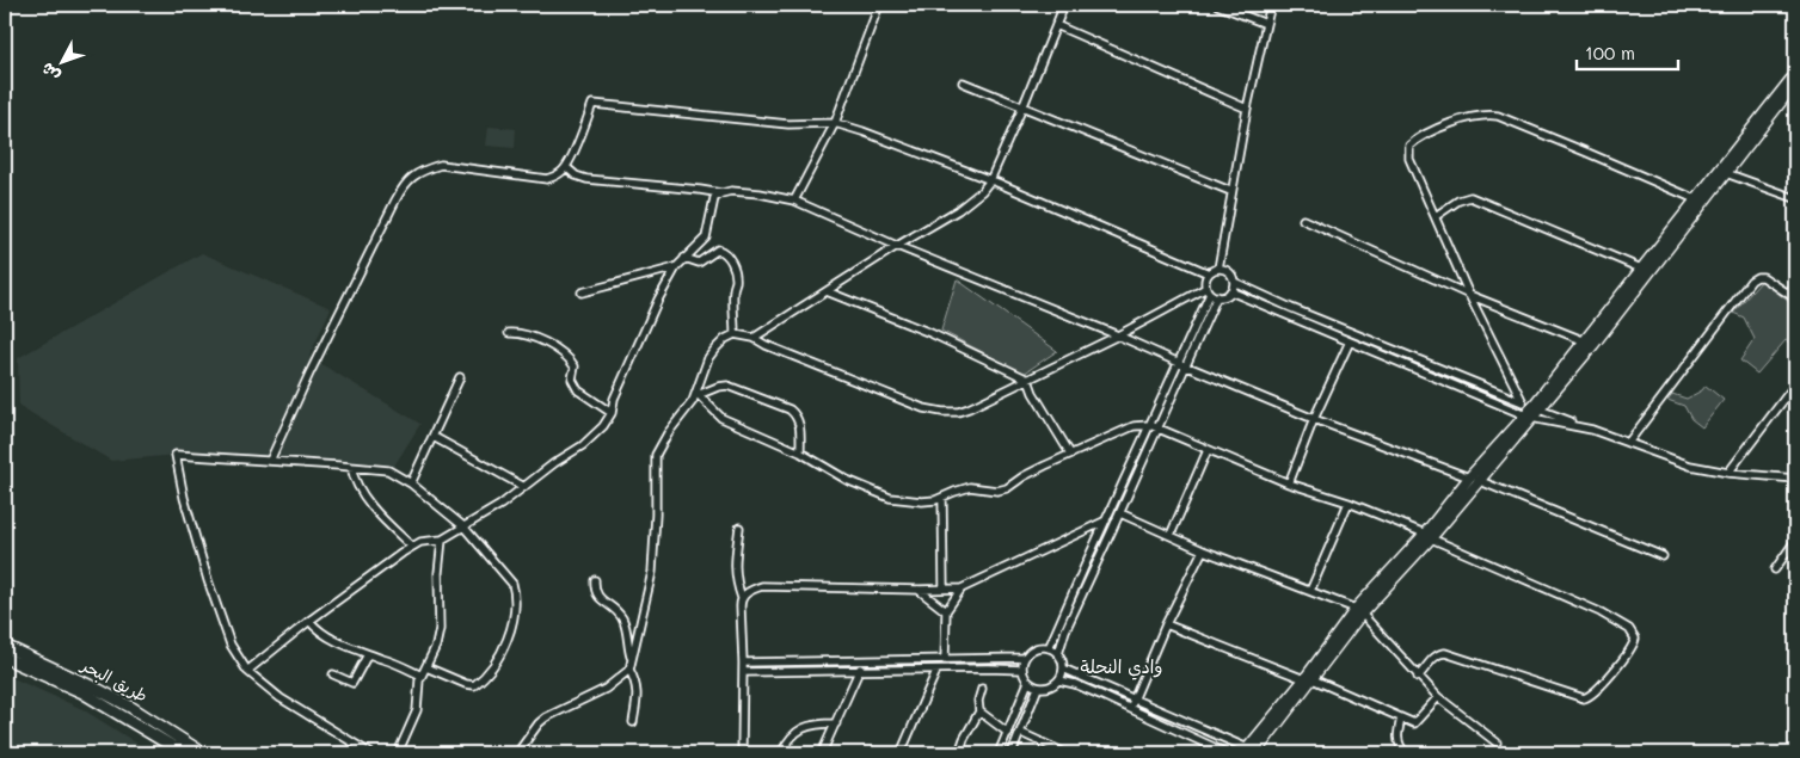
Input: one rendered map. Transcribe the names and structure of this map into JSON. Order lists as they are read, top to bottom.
{
  "streets": {
    "highway": ["طريق البحر"]
  },
  "districts": ["وادي النحلة"],
  "scale_bar": "100 m",
  "north": "bottom left"
}
